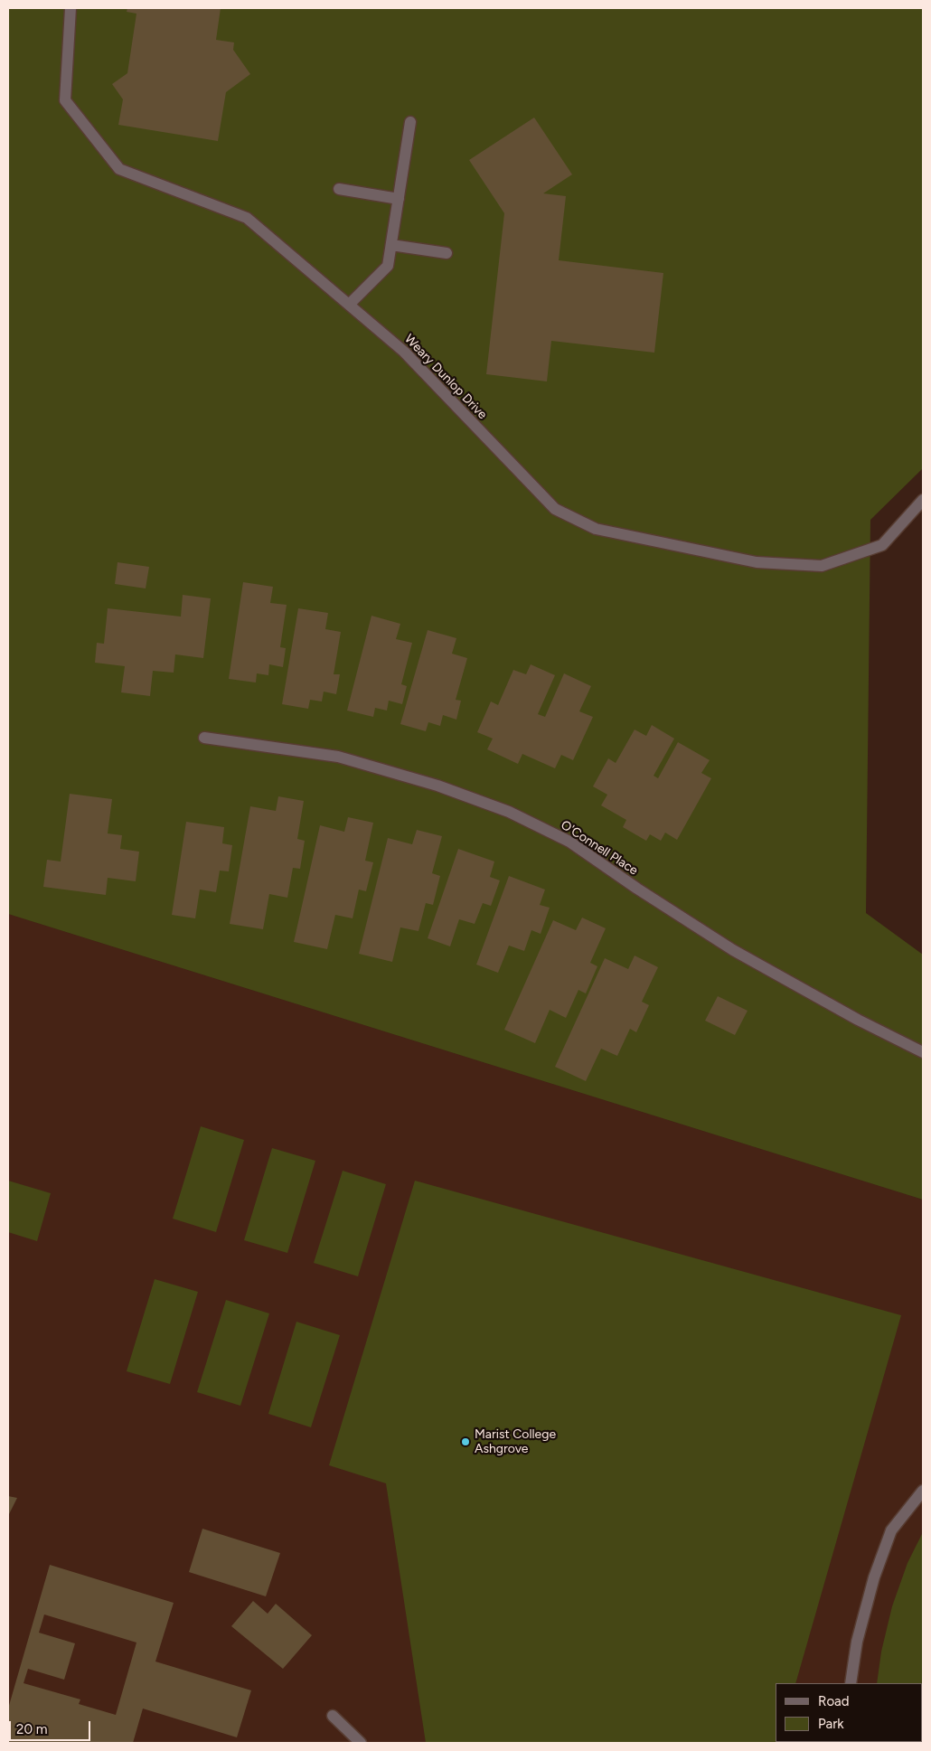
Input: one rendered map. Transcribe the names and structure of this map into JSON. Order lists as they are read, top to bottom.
{
  "streets": {
    "street": ["Weary Dunlop Drive", "O'Connell Place"]
  },
  "places": ["Marist College Ashgrove"],
  "legend": ["Road", "Park"],
  "scale_bar": "20 m"
}
